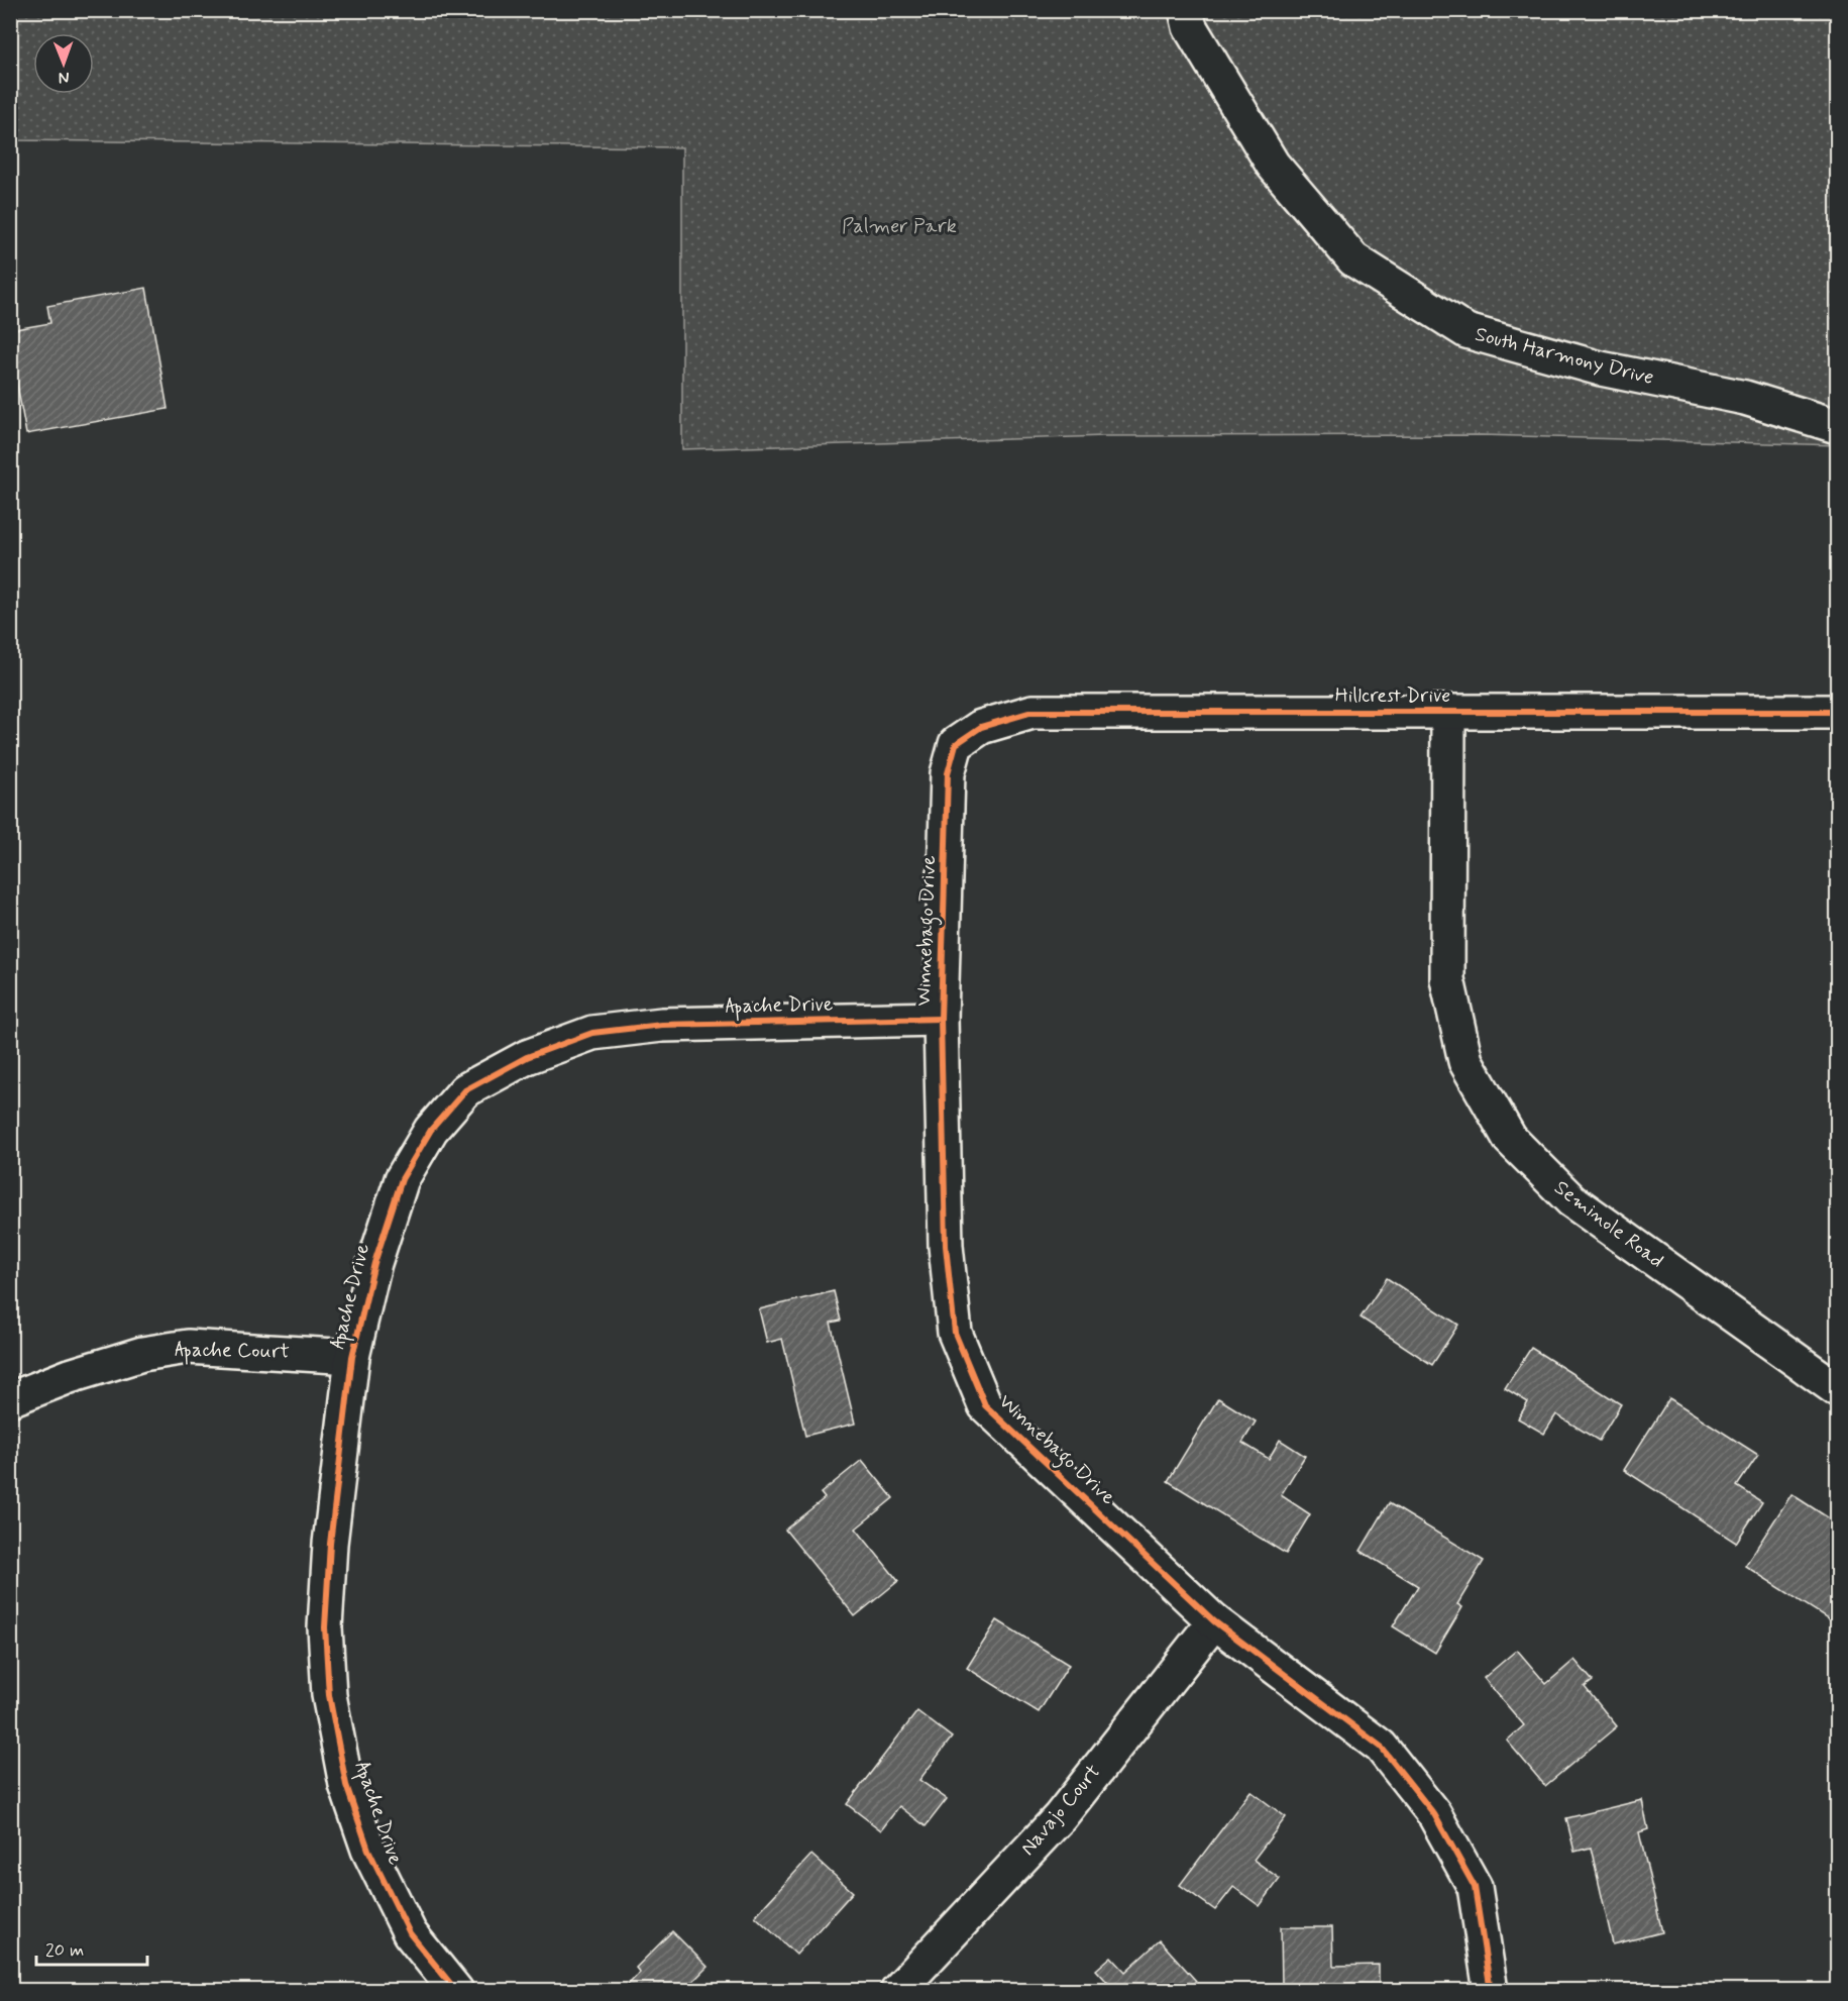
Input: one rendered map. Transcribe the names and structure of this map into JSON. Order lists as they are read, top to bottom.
{
  "streets": {
    "street": [
      "South Harmony Drive",
      "Hillcrest Drive",
      "Winnebago Drive",
      "Apache Drive",
      "Seminole Road",
      "Apache Court",
      "Navajo Court"
    ]
  },
  "crossings": [
    ["Hillcrest Drive", "Winnebago Drive"],
    ["Hillcrest Drive", "Seminole Road"],
    ["Winnebago Drive", "Apache Drive"],
    ["Winnebago Drive", "Navajo Court"],
    ["Apache Drive", "Apache Court"]
  ],
  "parks": ["Palmer Park"],
  "scale_bar": "20 m",
  "north": "bottom"
}
